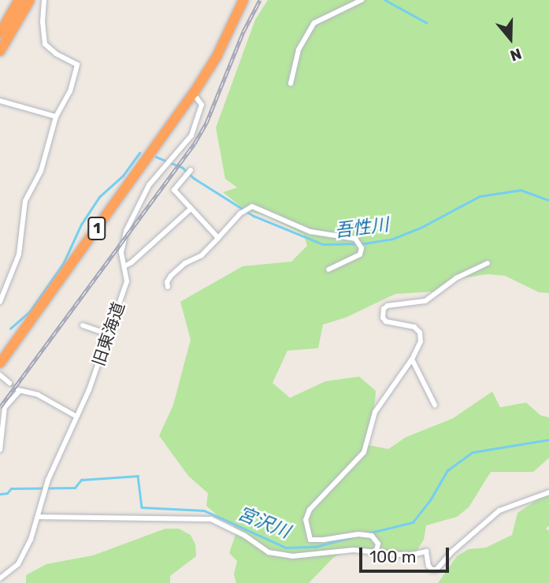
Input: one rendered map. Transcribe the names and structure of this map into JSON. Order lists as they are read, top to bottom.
{
  "streets": {
    "highway": ["1"],
    "street": ["旧東海道"]
  },
  "crossings": [
    ["1", "旧東海道"]
  ],
  "water": ["吾性川", "宮沢川"],
  "scale_bar": "100 m",
  "north": "bottom"
}
